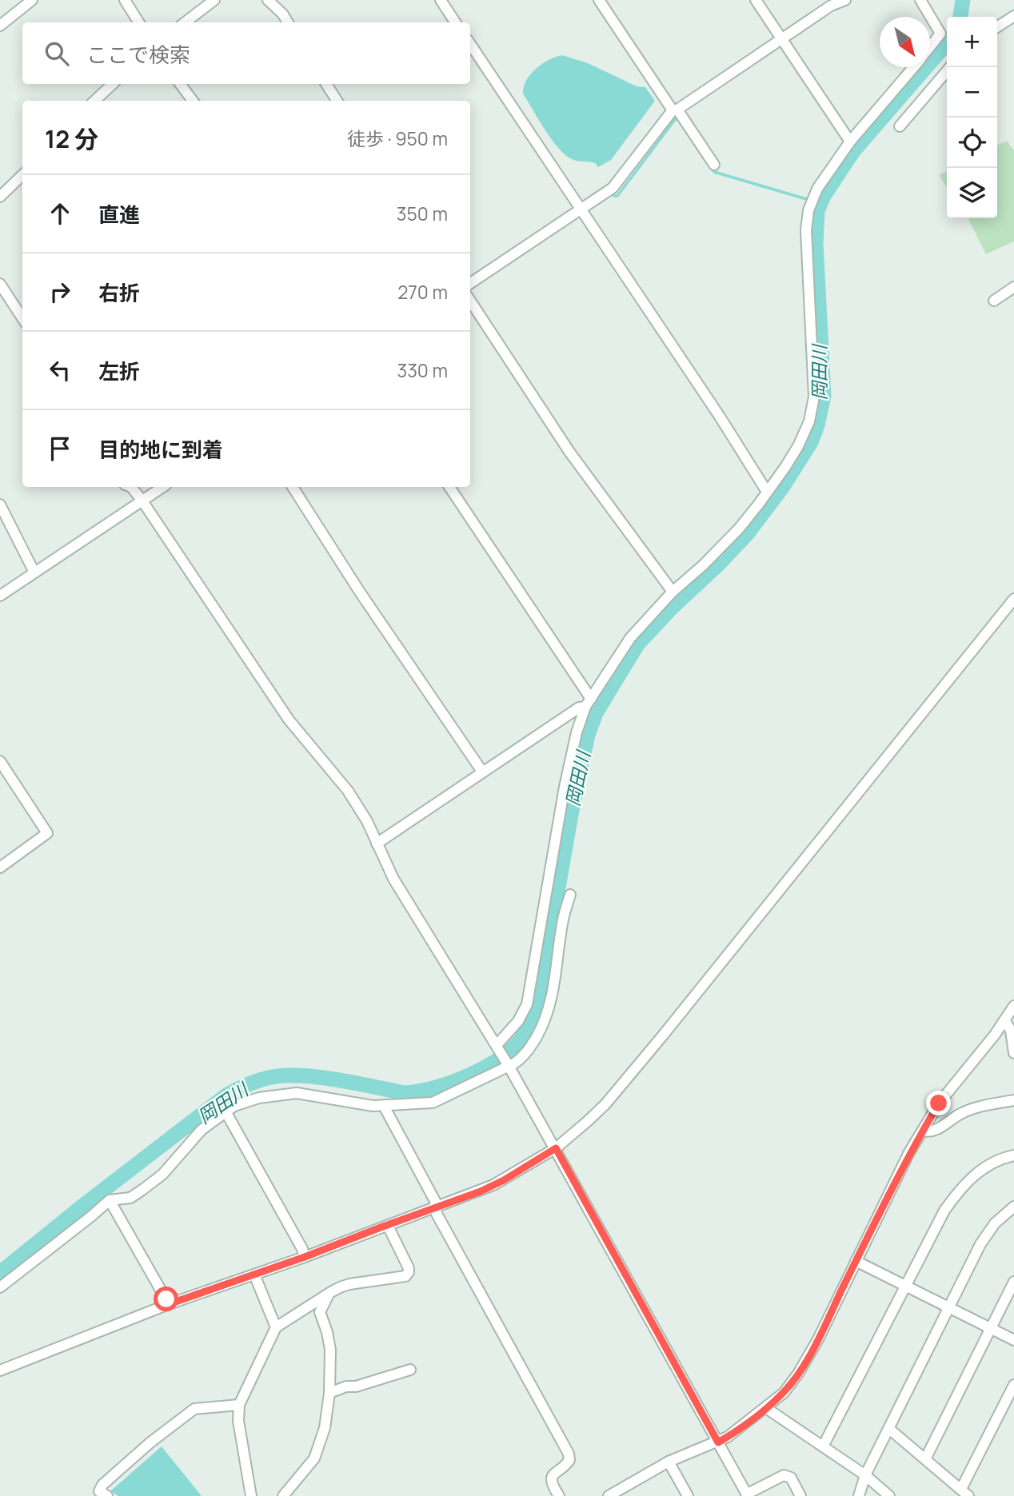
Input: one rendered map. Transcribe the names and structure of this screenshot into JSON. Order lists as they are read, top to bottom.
{
  "water": ["岡田川"],
  "north": "bottom right",
  "page": {
    "map_buttons": ["+", "−"],
    "search": "ここで検索",
    "heading": ["12 分", "徒歩 · 950 m"],
    "list": [
      ["直進", "350 m"],
      ["右折", "270 m"],
      ["左折", "330 m"],
      "目的地に到着"
    ]
  }
}
